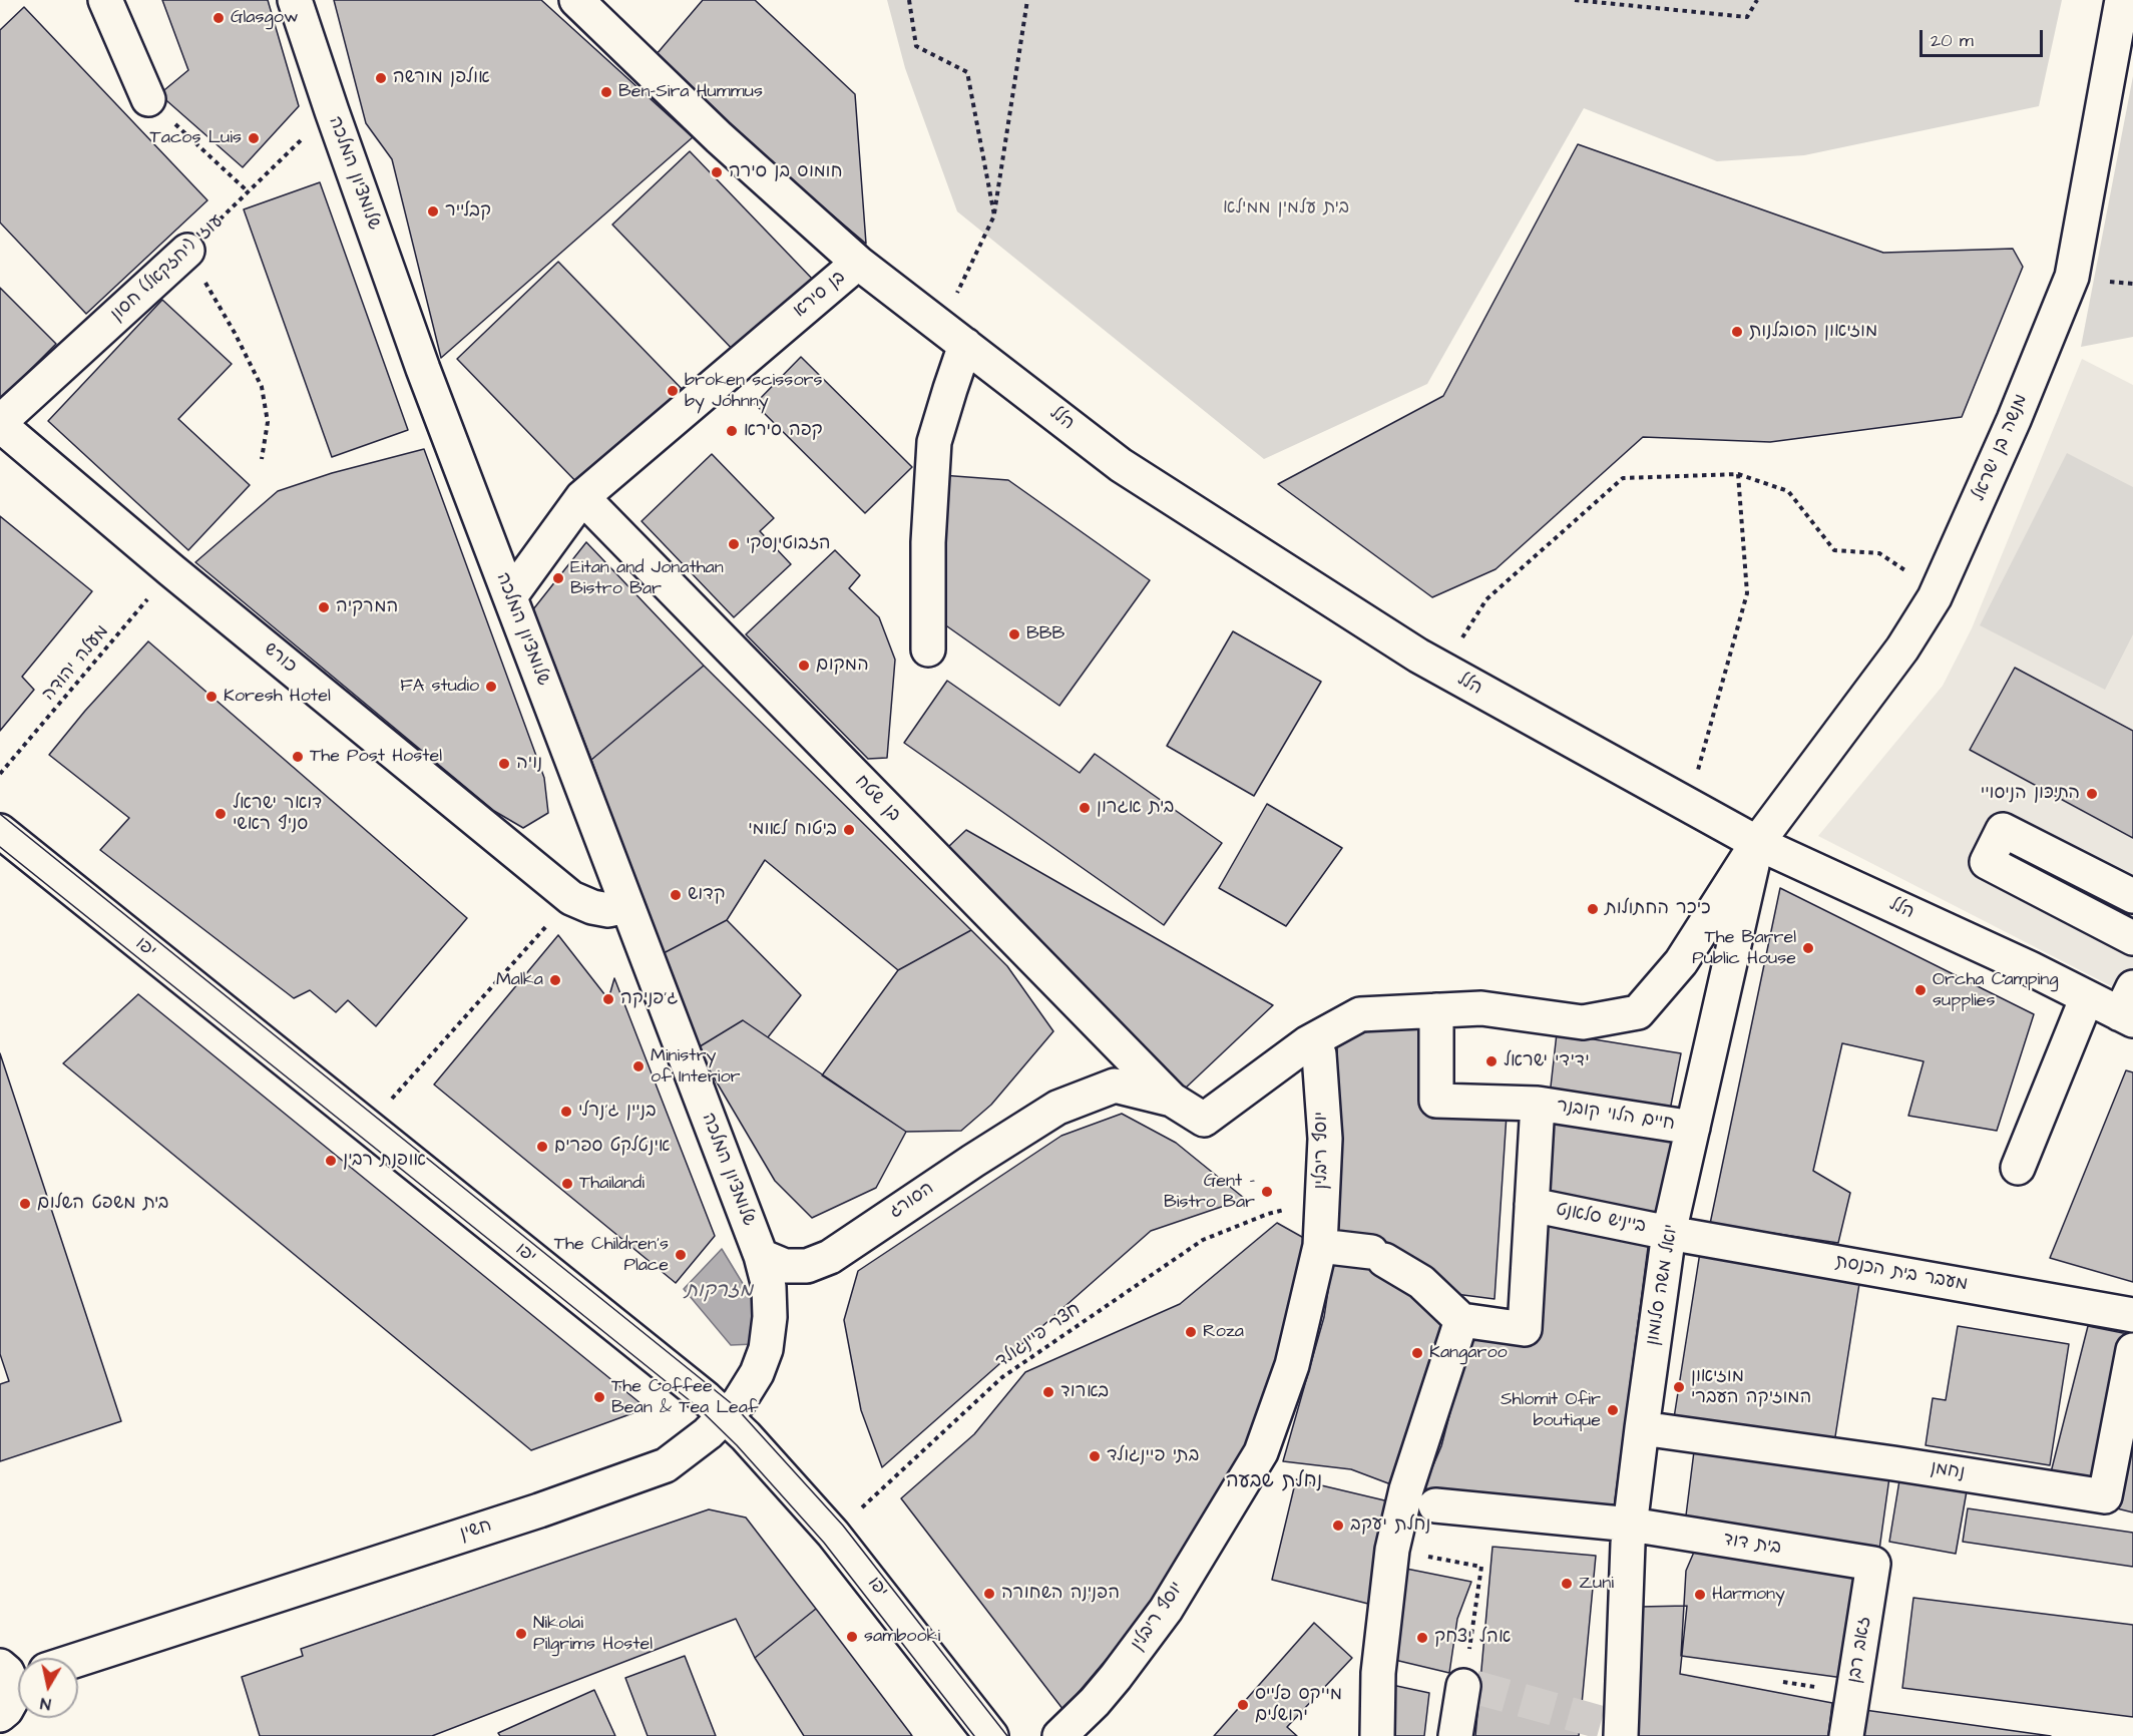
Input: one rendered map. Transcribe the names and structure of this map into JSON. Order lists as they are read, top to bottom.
{
  "streets": {
    "street": [
      "שלומציון המלכה",
      "עוזי (יחזקאל) חסון",
      "בן סירא",
      "הלל",
      "מנשה בן ישראל",
      "כורש",
      "בן שטח",
      "יפו",
      "חיים הלוי קובנר",
      "יוסף ריבלין",
      "הסורג",
      "בייניש סלאנט",
      "מעבר בית הכנסת",
      "יואל משה סלומון",
      "נחמן",
      "חשין",
      "בית דוד",
      "זאב רבן"
    ],
    "path": ["מעלה יהודה", "חצר פיינגולד"]
  },
  "crossings": [
    ["שלומציון המלכה", "עוזי (יחזקאל) חסון"],
    ["שלומציון המלכה", "בן סירא"],
    ["שלומציון המלכה", "כורש"],
    ["שלומציון המלכה", "הסורג"],
    ["שלומציון המלכה", "חשין"],
    ["עוזי (יחזקאל) חסון", "כורש"],
    ["בן סירא", "הלל"],
    ["בן סירא", "בן שטח"],
    ["הלל", "מנשה בן ישראל"],
    ["הלל", "יואל משה סלומון"],
    ["מנשה בן ישראל", "יואל משה סלומון"],
    ["כורש", "מעלה יהודה"],
    ["בן שטח", "הסורג"],
    ["יפו", "חצר פיינגולד"],
    ["יפו", "חשין"],
    ["חיים הלוי קובנר", "יואל משה סלומון"],
    ["הסורג", "חשין"],
    ["בייניש סלאנט", "מעבר בית הכנסת"],
    ["בייניש סלאנט", "יואל משה סלומון"],
    ["מעבר בית הכנסת", "יואל משה סלומון"],
    ["יואל משה סלומון", "נחמן"],
    ["יואל משה סלומון", "בית דוד"],
    ["בית דוד", "זאב רבן"]
  ],
  "districts": ["נחלת שבעה"],
  "water": ["מזרקות"],
  "parks": ["בית עלמין ממילא"],
  "places": [
    "Glasgow",
    "אולפן מורשה",
    "Ben-Sira Hummus",
    "Tacos Luis",
    "חומוס בן סירה",
    "קבלייר",
    "מוזיאון הסובלנות",
    "broken scissors by Johnny",
    "קפה סירא",
    "הזבוטינסקי",
    "Eitan and Jonathan Bistro Bar",
    "המרקיה",
    "BBB",
    "המקום",
    "FA studio",
    "Koresh Hotel",
    "The Post Hostel",
    "נויה",
    "התיכון הניסויי",
    "בית אגרון",
    "דואר ישראל סניף ראשי",
    "ביטוח לאומי",
    "קדוש",
    "כיכר החתולות",
    "The Barrel Public House",
    "Malka",
    "Orcha Camping supplies",
    "ג'פניקה",
    "ידידי ישראל",
    "Ministry of Interior",
    "בניין ג'נרלי",
    "אינטלקט ספרים",
    "אופנת רבין",
    "Thailandi",
    "Gent - Bistro Bar",
    "בית משפט השלום",
    "The Children's Place",
    "Roza",
    "Kangaroo",
    "מוזיאון המוזיקה העברי",
    "בארוד",
    "The Coffee Bean & Tea Leaf",
    "Shlomit Ofir boutique",
    "בתי פיינגולד",
    "נחלת יעקב",
    "Zuni",
    "הפנינה השחורה",
    "Harmony",
    "Nikolai Pilgrims Hostel",
    "sambooki",
    "אהל יצחק",
    "מייקס פלייס ירושלים"
  ],
  "scale_bar": "20 m",
  "north": "bottom"
}
